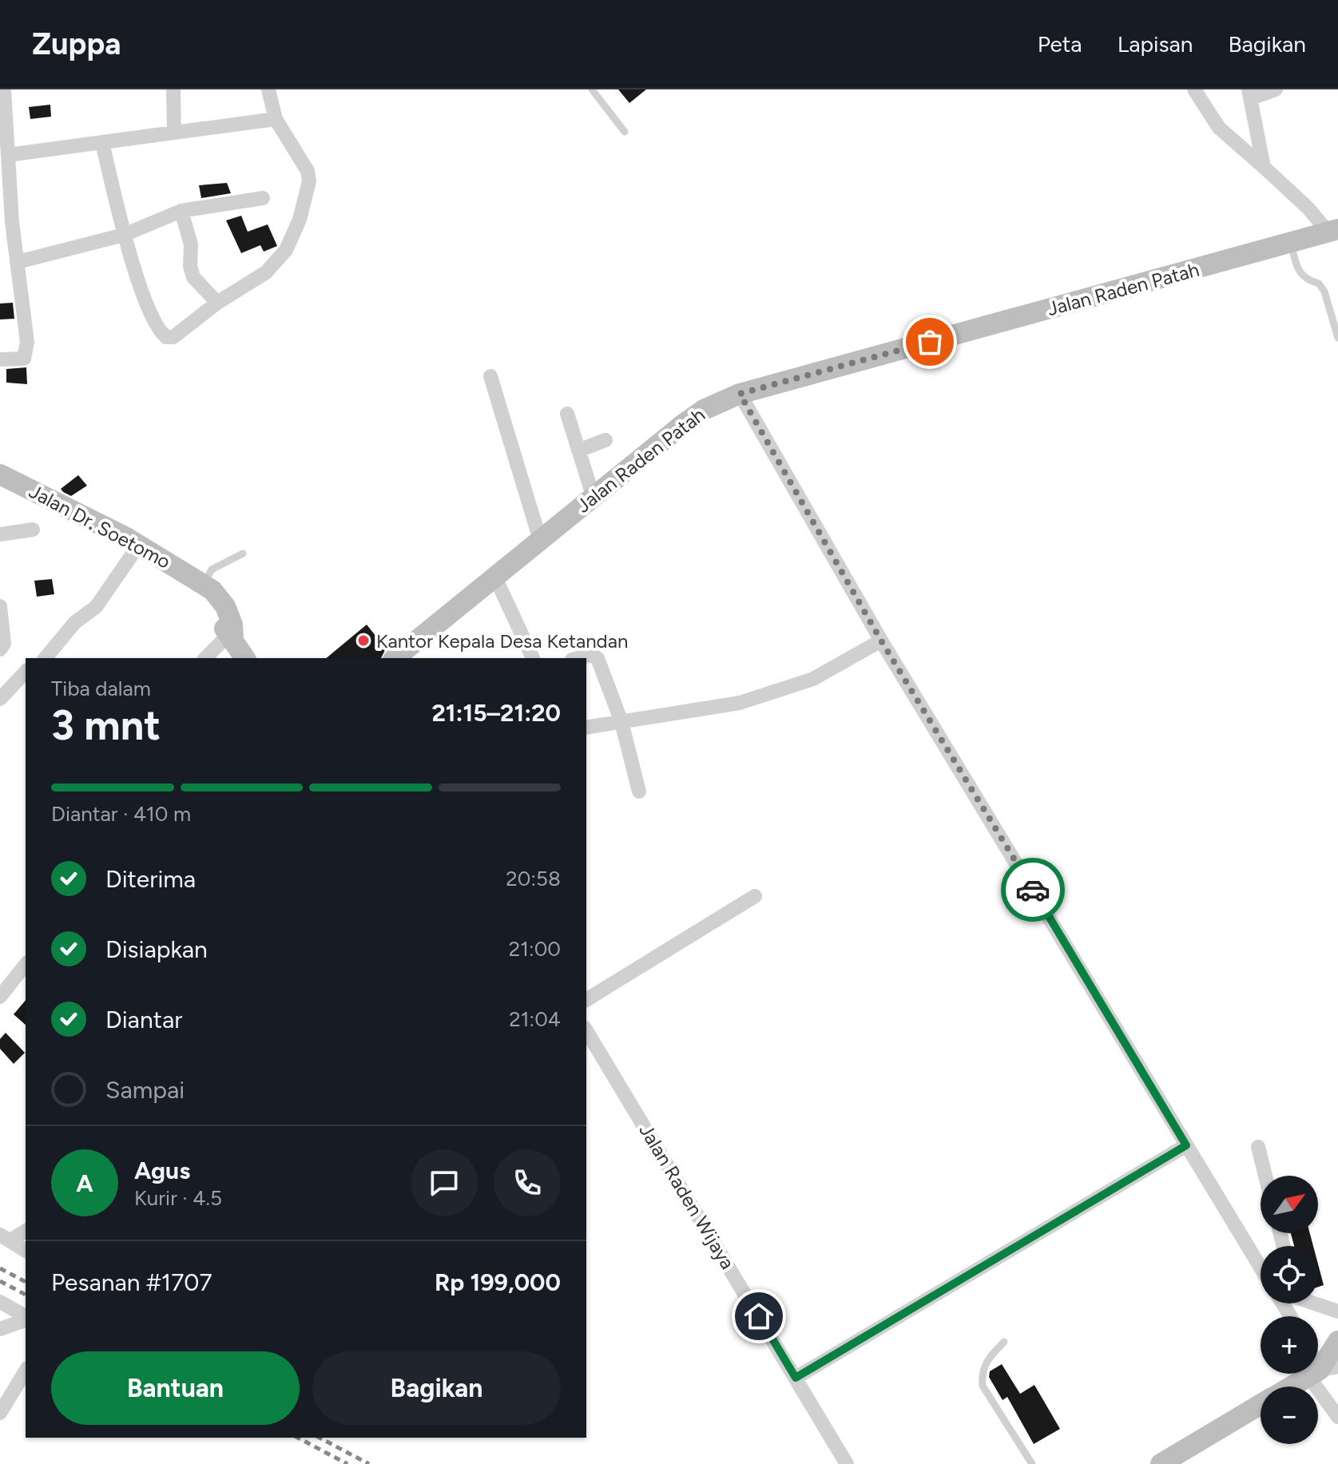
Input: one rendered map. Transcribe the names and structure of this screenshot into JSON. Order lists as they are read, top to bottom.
{
  "streets": {
    "street": ["Jalan Raden Patah", "Jalan Dr. Soetomo", "Jalan Raden Wijaya"]
  },
  "places": ["Kantor Kepala Desa Ketandan"],
  "north": "top right",
  "page": {
    "header": "Zuppa",
    "nav": ["Peta", "Lapisan", "Bagikan"],
    "heading": ["3 mnt", "Tiba dalam", "21:15–21:20"],
    "panel": [
      "Agus",
      "Kurir · 4.5",
      "Pesanan #1707",
      "Rp 199,000"
    ],
    "bar": "Diantar · 410 m",
    "list": [
      ["Diterima", "20:58"],
      ["Disiapkan", "21:00"],
      ["Diantar", "21:04"],
      "Sampai"
    ],
    "round": "A",
    "map_buttons": ["+", "−"],
    "buttons": ["Bantuan", "Bagikan"]
  }
}
